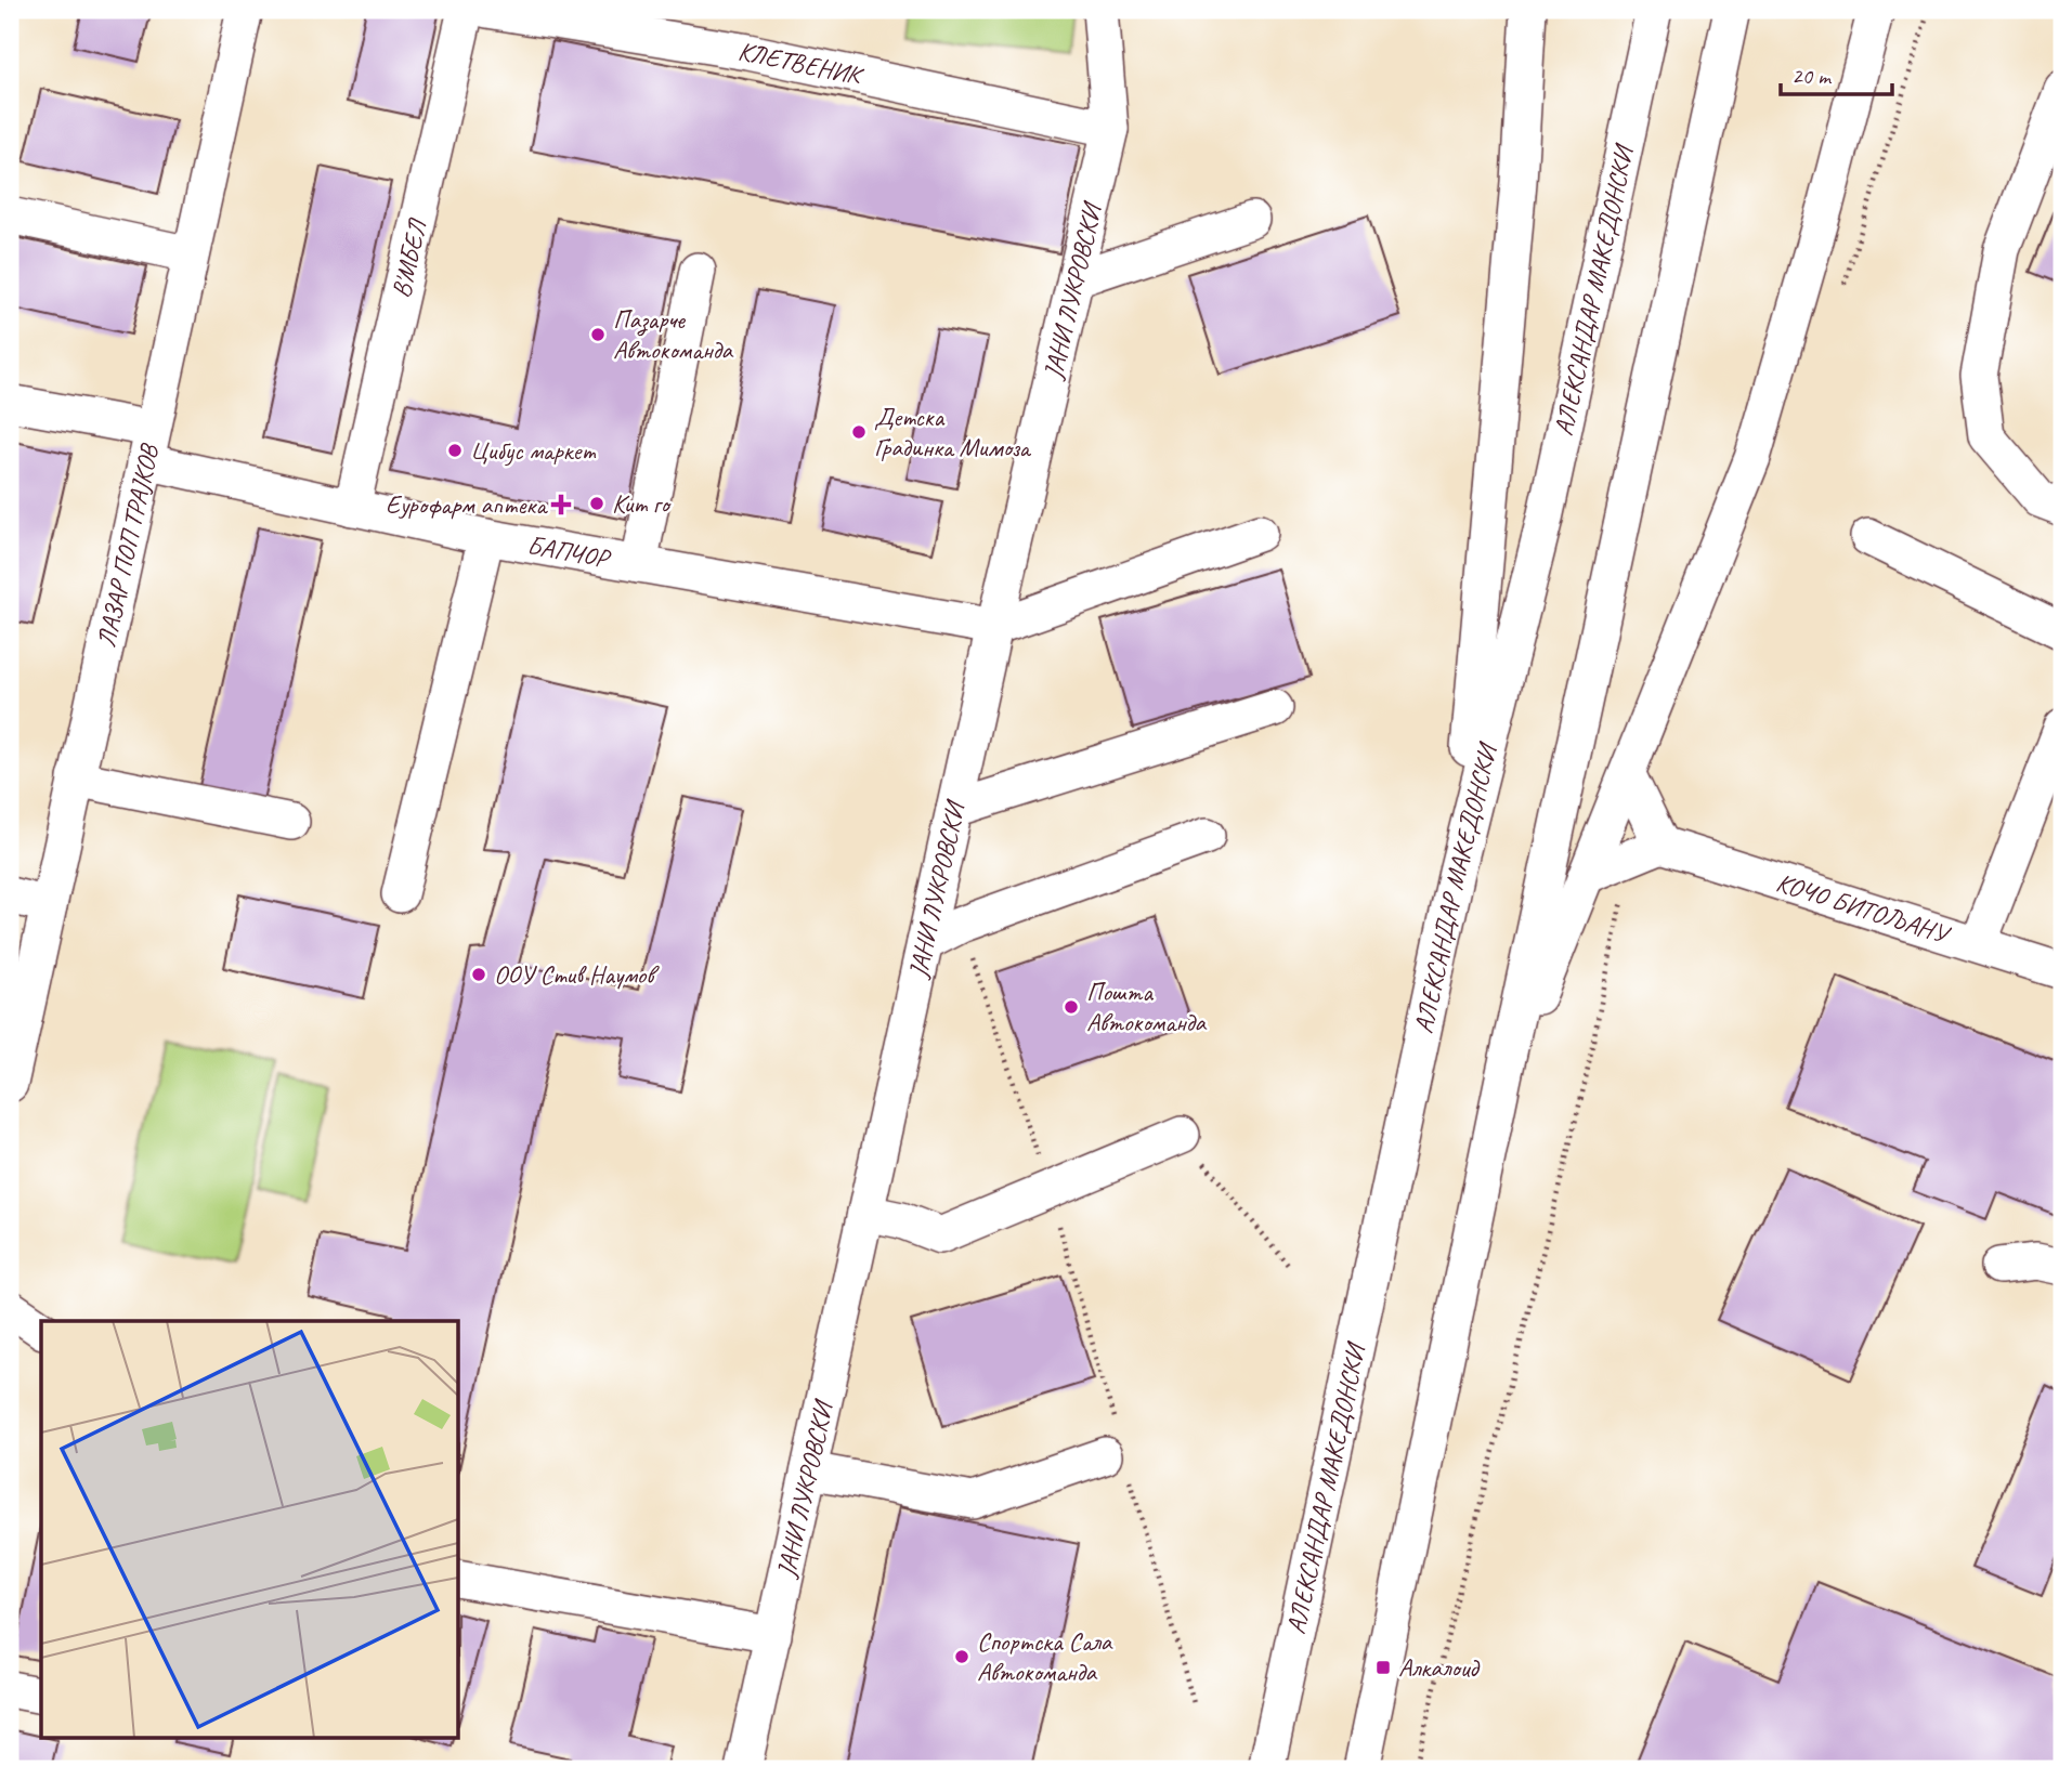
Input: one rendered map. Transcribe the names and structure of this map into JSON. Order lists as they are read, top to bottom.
{
  "streets": {
    "street": [
      "КЛЕТВЕНИК",
      "В'МБЕЛ",
      "АЛЕКСАНДАР МАКЕДОНСКИ",
      "ЈАНИ ЛУКРОВСКИ",
      "ЛАЗАР ПОП ТРАЈКОВ",
      "БАПЧОР",
      "КОЧО БИТОЉАНУ"
    ]
  },
  "crossings": [
    ["КЛЕТВЕНИК", "ЈАНИ ЛУКРОВСКИ"],
    ["В'МБЕЛ", "БАПЧОР"],
    ["ЈАНИ ЛУКРОВСКИ", "БАПЧОР"],
    ["ЛАЗАР ПОП ТРАЈКОВ", "БАПЧОР"]
  ],
  "places": {
    "other": [
      "Пазарче Автокоманда",
      "Детска Градинка Мимоза",
      "Цибус маркет",
      "Кит го",
      "ООУ Стив Наумов",
      "Пошта Автокоманда",
      "Спортска Сала Автокоманда"
    ],
    "health": ["Еурофарм аптека"],
    "transit": ["Алкалоид"]
  },
  "scale_bar": "20 m"
}
